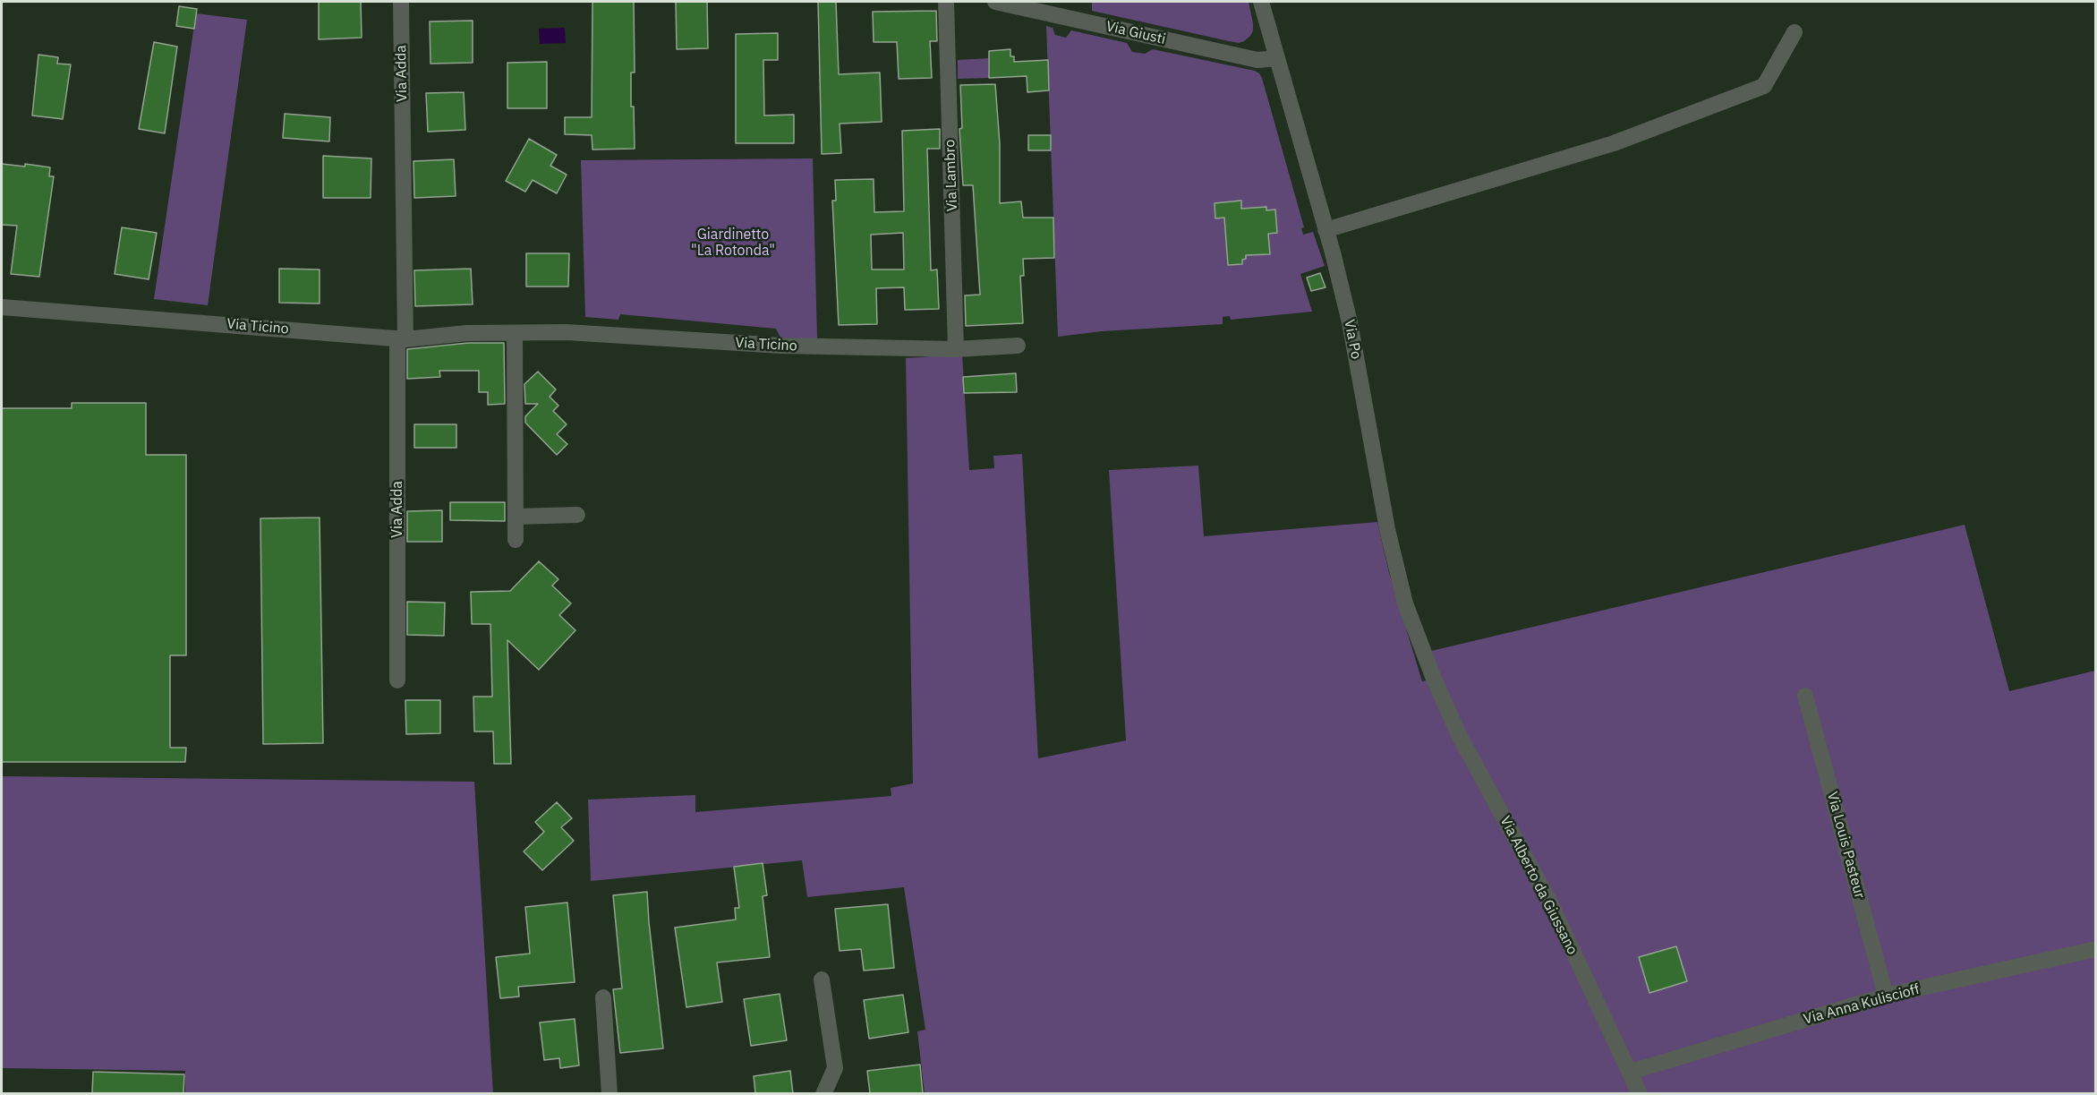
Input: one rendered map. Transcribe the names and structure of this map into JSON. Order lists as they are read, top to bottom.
{
  "streets": {
    "street": [
      "Via Giusti",
      "Via Adda",
      "Via Lambro",
      "Via Ticino",
      "Via Po",
      "Via Louis Pasteur",
      "Via Alberto da Giussano",
      "Via Anna Kuliscioff"
    ]
  },
  "crossings": [
    ["Via Giusti", "Via Po"],
    ["Via Adda", "Via Ticino"],
    ["Via Lambro", "Via Ticino"],
    ["Via Po", "Via Alberto da Giussano"],
    ["Via Louis Pasteur", "Via Anna Kuliscioff"],
    ["Via Alberto da Giussano", "Via Anna Kuliscioff"]
  ],
  "parks": ["Giardinetto \"La Rotonda\""]
}
